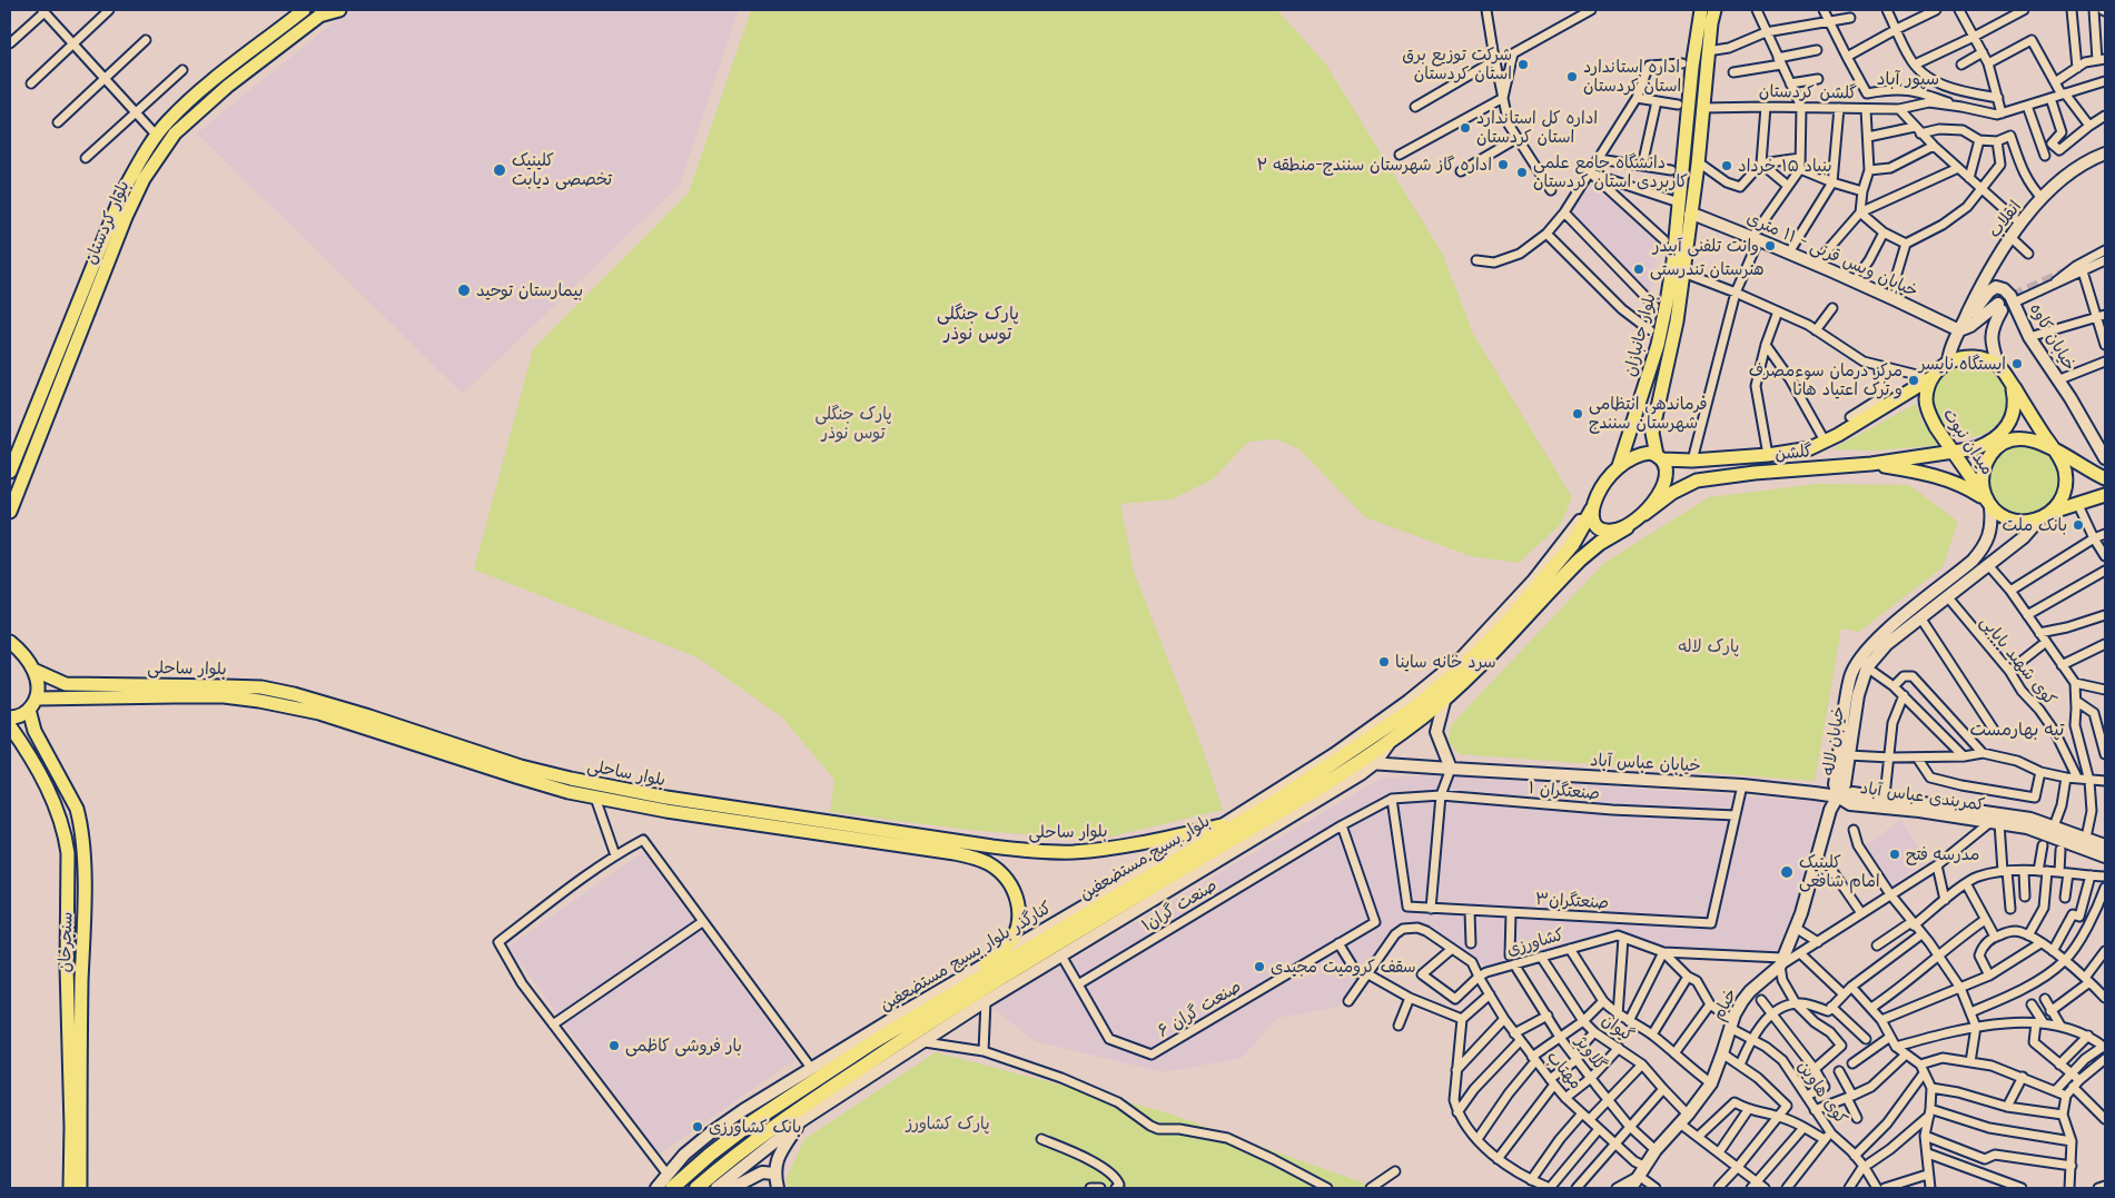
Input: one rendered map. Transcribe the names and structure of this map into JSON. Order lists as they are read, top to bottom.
{
  "streets": {
    "highway": ["بلوار بسیج مستضعفین"],
    "main road": [
      "بلوار کردستان",
      "بلوار جانبازان",
      "میدان نبوت",
      "گلشن",
      "بلوار ساحلی",
      "سنجرخان"
    ],
    "street": [
      "گلشن کردستان",
      "انقلاب",
      "خیابان ویس قرنی - ۱۱ متری",
      "خیابان کاوه",
      "کوی شهید بابایی",
      "خیابان لاله",
      "خیابان عباس آباد",
      "۱ صنعتگران",
      "کمربندی عباس آباد",
      "صنعتگران۳",
      "صنعت گران۱",
      "کشاورزی",
      "کنارگذر بلوار بسیج مستضعفین",
      "خیام",
      "صنعت گران ۶",
      "گیوان",
      "گلاویژ",
      "مهتاب",
      "کوی هاوین"
    ]
  },
  "crossings": [
    ["گلشن کردستان", "بلوار جانبازان"],
    ["انقلاب", "خیابان ویس قرنی - ۱۱ متری"],
    ["انقلاب", "خیابان کاوه"],
    ["انقلاب", "میدان نبوت"],
    ["انقلاب", "گلشن"],
    ["خیابان ویس قرنی - ۱۱ متری", "بلوار جانبازان"],
    ["خیابان ویس قرنی - ۱۱ متری", "خیابان کاوه"],
    ["بلوار جانبازان", "گلشن"],
    ["بلوار جانبازان", "بلوار بسیج مستضعفین"],
    ["بلوار جانبازان", "کنارگذر بلوار بسیج مستضعفین"],
    ["میدان نبوت", "گلشن"],
    ["میدان نبوت", "خیابان لاله"],
    ["گلشن", "بلوار بسیج مستضعفین"],
    ["گلشن", "کنارگذر بلوار بسیج مستضعفین"],
    ["کوی شهید بابایی", "خیابان لاله"],
    ["بلوار ساحلی", "کنارگذر بلوار بسیج مستضعفین"],
    ["خیابان لاله", "خیابان عباس آباد"],
    ["خیابان لاله", "کمربندی عباس آباد"],
    ["خیابان لاله", "خیام"],
    ["خیابان عباس آباد", "کمربندی عباس آباد"],
    ["خیابان عباس آباد", "بلوار بسیج مستضعفین"],
    ["خیابان عباس آباد", "خیام"],
    ["۱ صنعتگران", "صنعتگران۳"],
    ["۱ صنعتگران", "صنعت گران۱"],
    ["کمربندی عباس آباد", "خیام"],
    ["بلوار بسیج مستضعفین", "کنارگذر بلوار بسیج مستضعفین"],
    ["صنعتگران۳", "صنعت گران۱"],
    ["صنعت گران۱", "صنعت گران ۶"],
    ["کشاورزی", "خیام"],
    ["کشاورزی", "گیوان"],
    ["کشاورزی", "گلاویژ"],
    ["کشاورزی", "مهتاب"],
    ["خیام", "گیوان"],
    ["خیام", "گلاویژ"],
    ["خیام", "مهتاب"],
    ["خیام", "کوی هاوین"]
  ],
  "districts": ["سپور آباد", "پارک جنگلی توس نوذر", "تپه بهارمست"],
  "parks": ["پارک جنگلی توس نوذر", "پارک لاله", "پارک کشاورز"],
  "places": [
    "شرکت توزیع برق استان کردستان",
    "اداره استاندارد استان کردستان",
    "اداره کل استاندارد استان کردستان",
    "اداره گاز شهرستان سنندج-منطقه ۲",
    "بنیاد ۱۵ خرداد",
    "کلینیک تخصصی دیابت",
    "دانشگاه جامع علمی کاربردی استان کردستان",
    "وانت تلفنی آبیدر",
    "هنرستان تندرستی",
    "بیمارستان توحید",
    "ایستگاه نایسر",
    "مرکز درمان سوءمصرف و ترک اعتیاد هانا",
    "فرماندهی انتظامی شهرستان سنندج",
    "بانک ملت",
    "سرد خانه ساینا",
    "مدرسه فتح",
    "کلینیک امام شافعی",
    "سقف کرومیت مجیدی",
    "بار فروشی کاظمی",
    "بانک کشاورزی"
  ]
}
